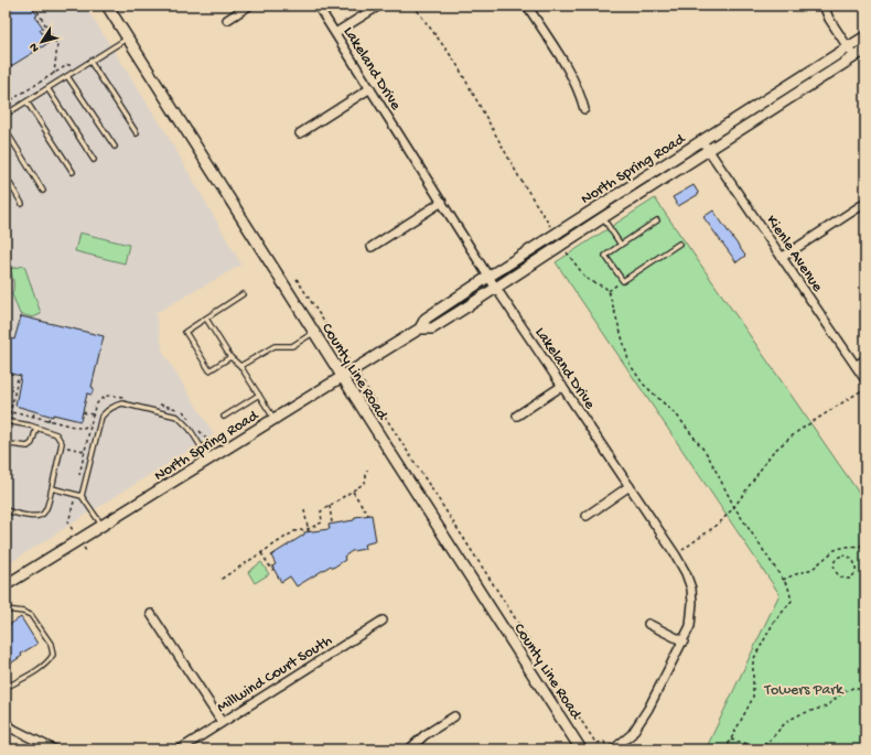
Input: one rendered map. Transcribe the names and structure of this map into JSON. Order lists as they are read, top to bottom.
{
  "streets": {
    "main road": ["North Spring Road", "County Line Road"],
    "street": ["Lakeland Drive", "Kienle Avenue", "Millwind Court South"]
  },
  "crossings": [
    ["Lakeland Drive", "North Spring Road"],
    ["North Spring Road", "Kienle Avenue"],
    ["North Spring Road", "County Line Road"]
  ],
  "parks": ["Towers Park"],
  "north": "bottom left"
}
